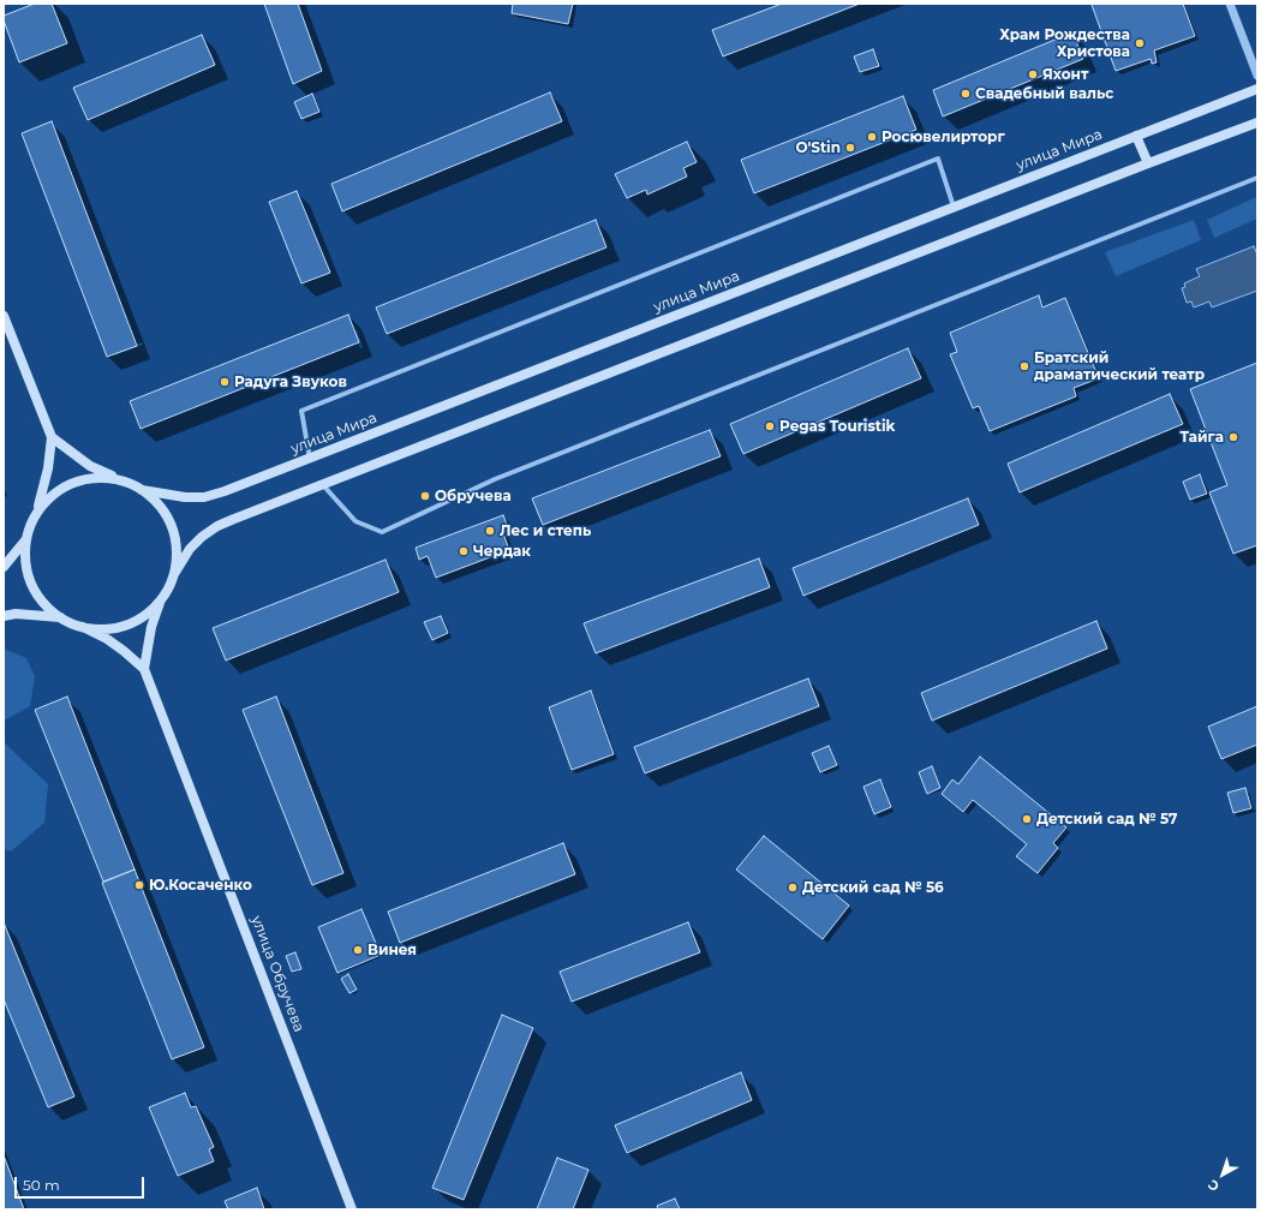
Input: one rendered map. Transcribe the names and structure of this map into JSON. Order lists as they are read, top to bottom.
{
  "streets": {
    "main road": ["улица Мира", "улица Обручева"]
  },
  "crossings": [
    ["улица Мира", "улица Обручева"]
  ],
  "places": [
    "Храм Рождества Христова",
    "Яхонт",
    "Свадебный вальс",
    "Росювелирторг",
    "O'Stin",
    "Братский драматический театр",
    "Радуга Звуков",
    "Pegas Touristik",
    "Тайга",
    "Обручева",
    "Лес и степь",
    "Чердак",
    "Детский сад № 57",
    "Ю.Косаченко",
    "Детский сад № 56",
    "Винея"
  ],
  "scale_bar": "50 m",
  "north": "bottom left"
}
